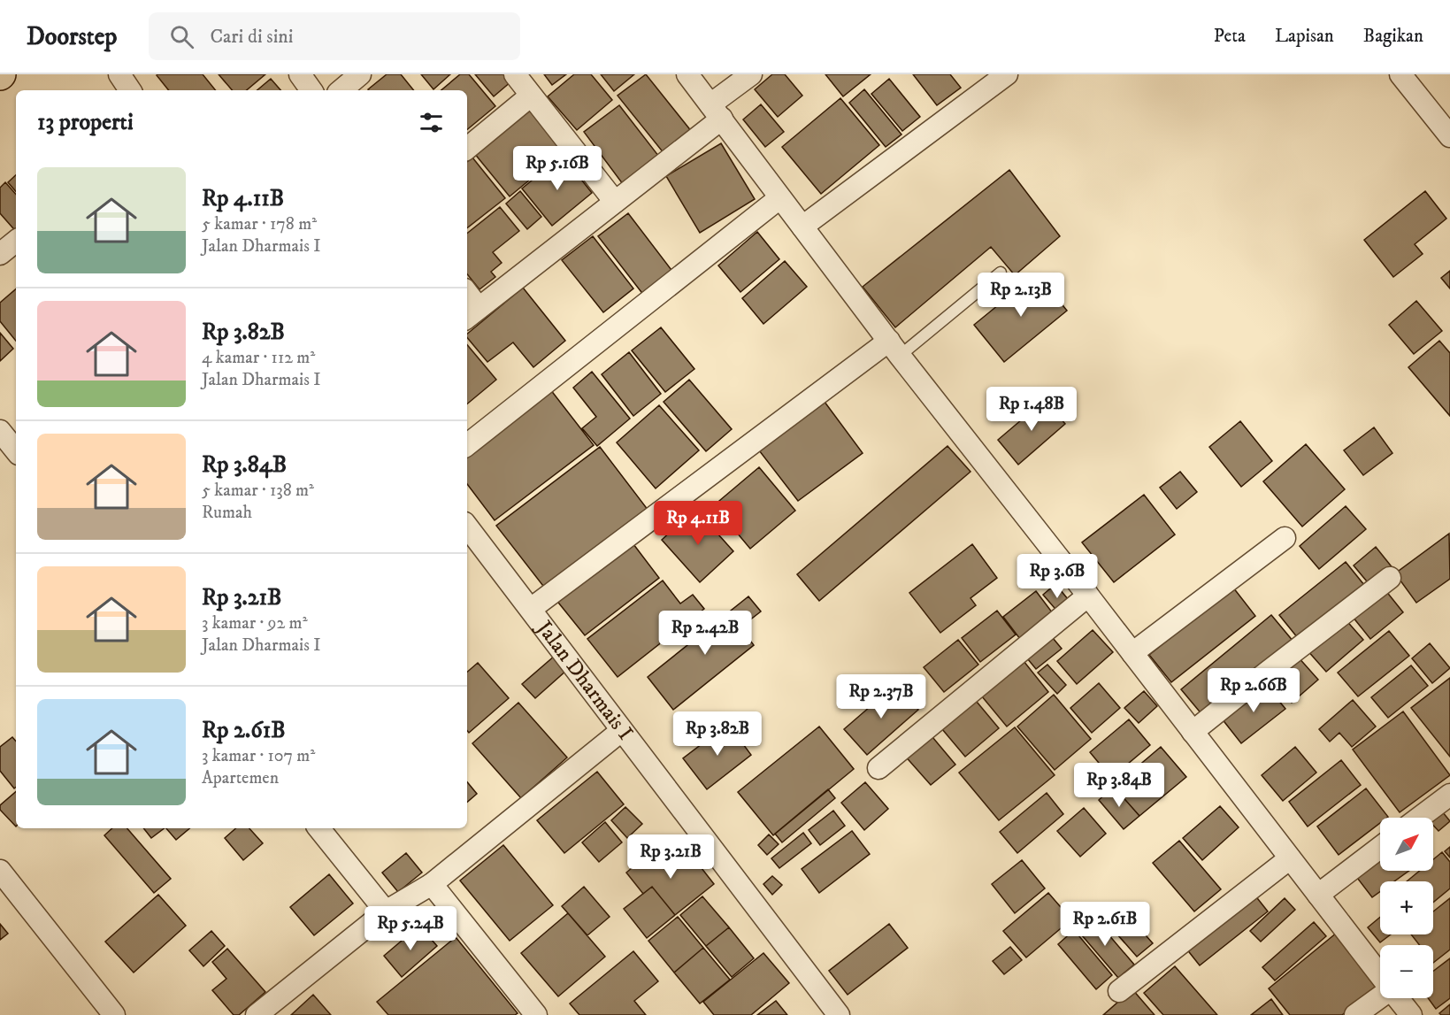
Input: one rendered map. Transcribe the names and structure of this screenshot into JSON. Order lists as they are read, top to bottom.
{
  "streets": {
    "street": ["Jalan Dharmais I"]
  },
  "north": "top right",
  "page": {
    "header": "Doorstep",
    "search": "Cari di sini",
    "nav": ["Peta", "Lapisan", "Bagikan"],
    "heading": "13 properti",
    "price": [
      "Rp 5.16B",
      "Rp 2.13B",
      "Rp 1.48B",
      "Rp 4.11B",
      "Rp 3.6B",
      "Rp 2.42B",
      "Rp 2.66B",
      "Rp 2.37B",
      "Rp 3.82B",
      "Rp 3.84B",
      "Rp 3.21B",
      "Rp 2.61B",
      "Rp 5.24B"
    ],
    "list": [
      {
        "name": "Rp 4.11B",
        "note": "5 kamar · 178 m² · Jalan Dharmais I"
      },
      {
        "name": "Rp 3.82B",
        "note": "4 kamar · 112 m² · Jalan Dharmais I"
      },
      {
        "name": "Rp 3.84B",
        "note": "5 kamar · 138 m² · Rumah"
      },
      {
        "name": "Rp 3.21B",
        "note": "3 kamar · 92 m² · Jalan Dharmais I"
      },
      {
        "name": "Rp 2.61B",
        "note": "3 kamar · 107 m² · Apartemen"
      }
    ],
    "map_buttons": ["+", "−"]
  }
}
